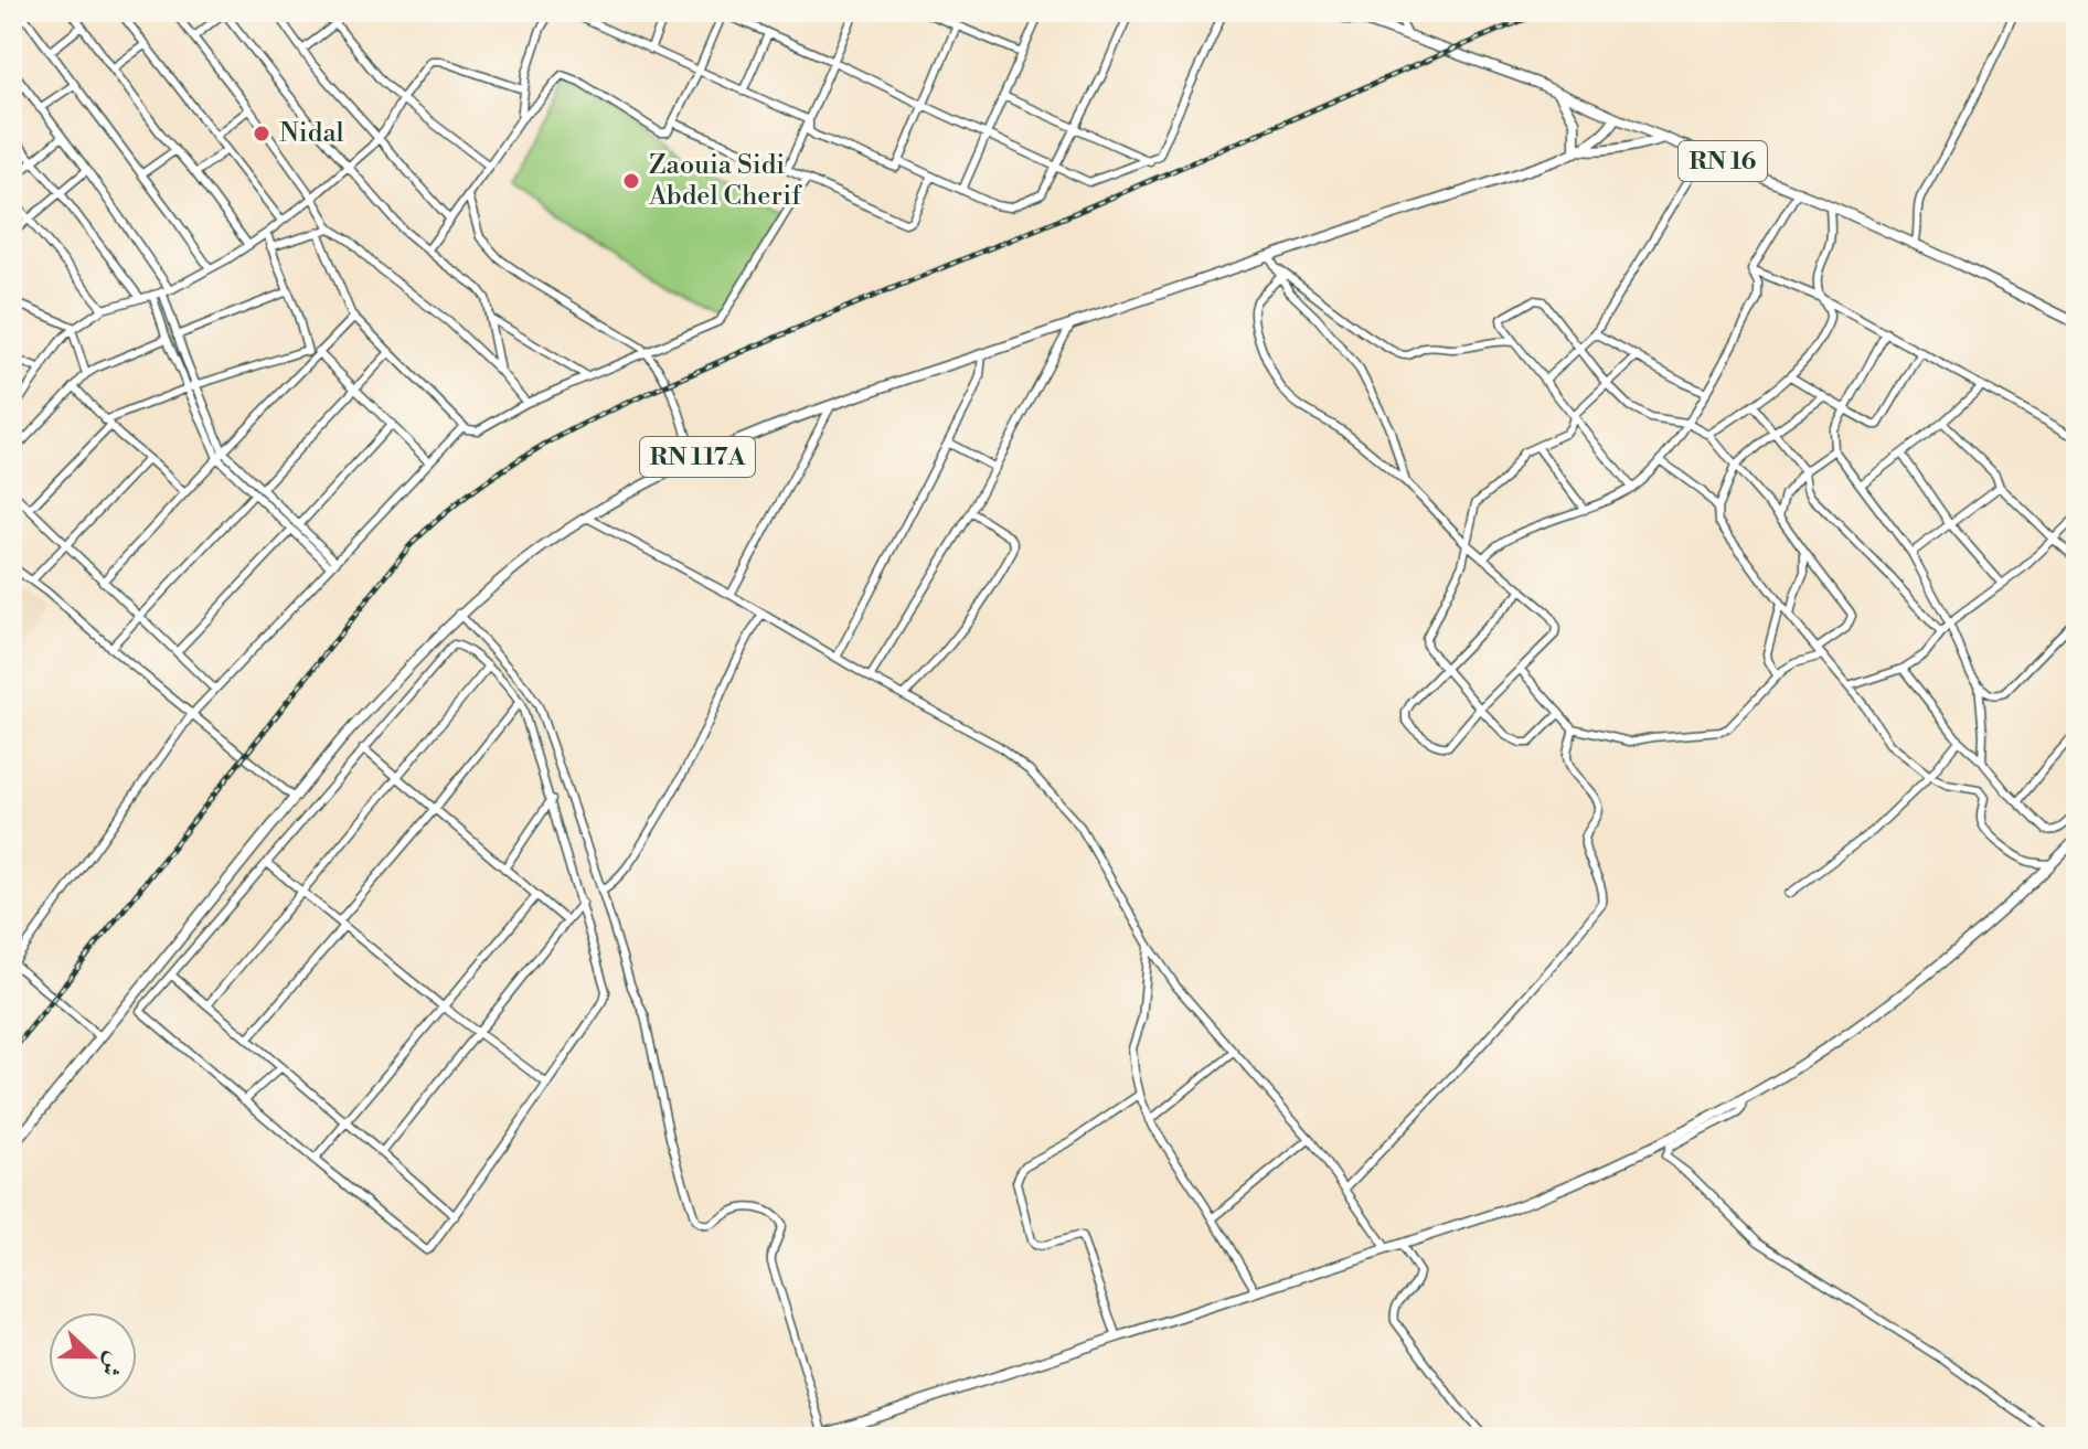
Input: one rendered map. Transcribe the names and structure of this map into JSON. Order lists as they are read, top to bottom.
{
  "streets": {
    "main road": ["RN 16", "RN 117A"]
  },
  "crossings": [
    ["RN 16", "RN 117A"]
  ],
  "places": ["Nidal", "Zaouia Sidi Abdel Cherif"],
  "north": "right"
}
